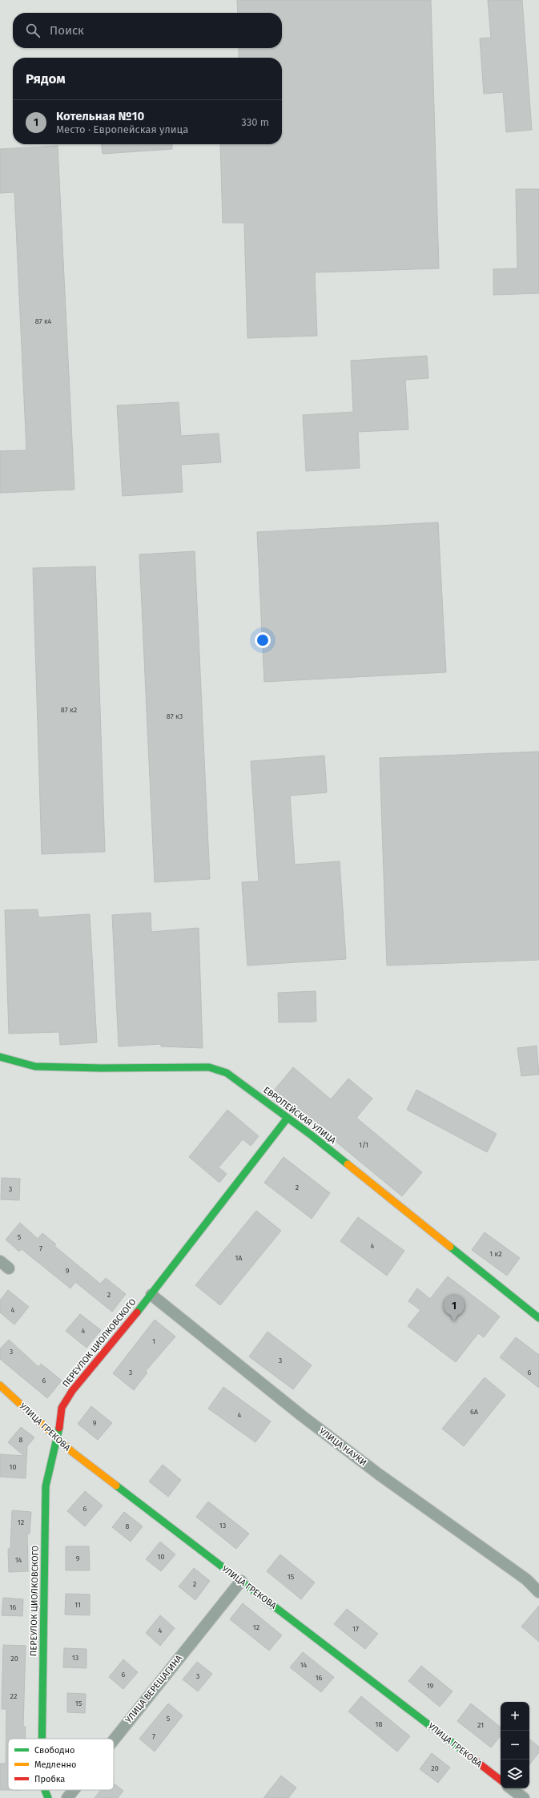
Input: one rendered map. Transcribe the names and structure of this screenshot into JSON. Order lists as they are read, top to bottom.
{
  "streets": {
    "street": [
      "ЕВРОПЕЙСКАЯ УЛИЦА",
      "ПЕРЕУЛОК ЦИОЛКОВСКОГО",
      "УЛИЦА ГРЕКОВА",
      "УЛИЦА НАУКИ",
      "УЛИЦА ВЕРЕЩАГИНА"
    ]
  },
  "crossings": [
    ["ЕВРОПЕЙСКАЯ УЛИЦА", "ПЕРЕУЛОК ЦИОЛКОВСКОГО"],
    ["ПЕРЕУЛОК ЦИОЛКОВСКОГО", "УЛИЦА ГРЕКОВА"],
    ["ПЕРЕУЛОК ЦИОЛКОВСКОГО", "УЛИЦА НАУКИ"],
    ["УЛИЦА ГРЕКОВА", "УЛИЦА ВЕРЕЩАГИНА"]
  ],
  "house_numbers": [
    "87 к4",
    "87 к2",
    "87 к3",
    "1/1",
    "2",
    "3",
    "5",
    "4",
    "7",
    "1 к2",
    "1А",
    "9",
    "2",
    "4",
    "4",
    "1",
    "3",
    "3",
    "3",
    "6",
    "6",
    "6А",
    "4",
    "9",
    "8",
    "10",
    "6",
    "12",
    "13",
    "8",
    "10",
    "9",
    "14",
    "15",
    "2",
    "11",
    "16",
    "12",
    "17",
    "4",
    "13",
    "20",
    "14",
    "6",
    "3",
    "16",
    "19",
    "22",
    "15",
    "5",
    "18",
    "21",
    "7",
    "20"
  ],
  "legend": ["Свободно", "Медленно", "Пробка"],
  "page": {
    "search": "Поиск",
    "heading": "Рядом",
    "list": [
      {
        "mark": "1",
        "name": "Котельная №10",
        "note": "Место · Европейская улица",
        "value": "330 m"
      }
    ],
    "pins": "1",
    "map_buttons": ["+", "−"]
  }
}
